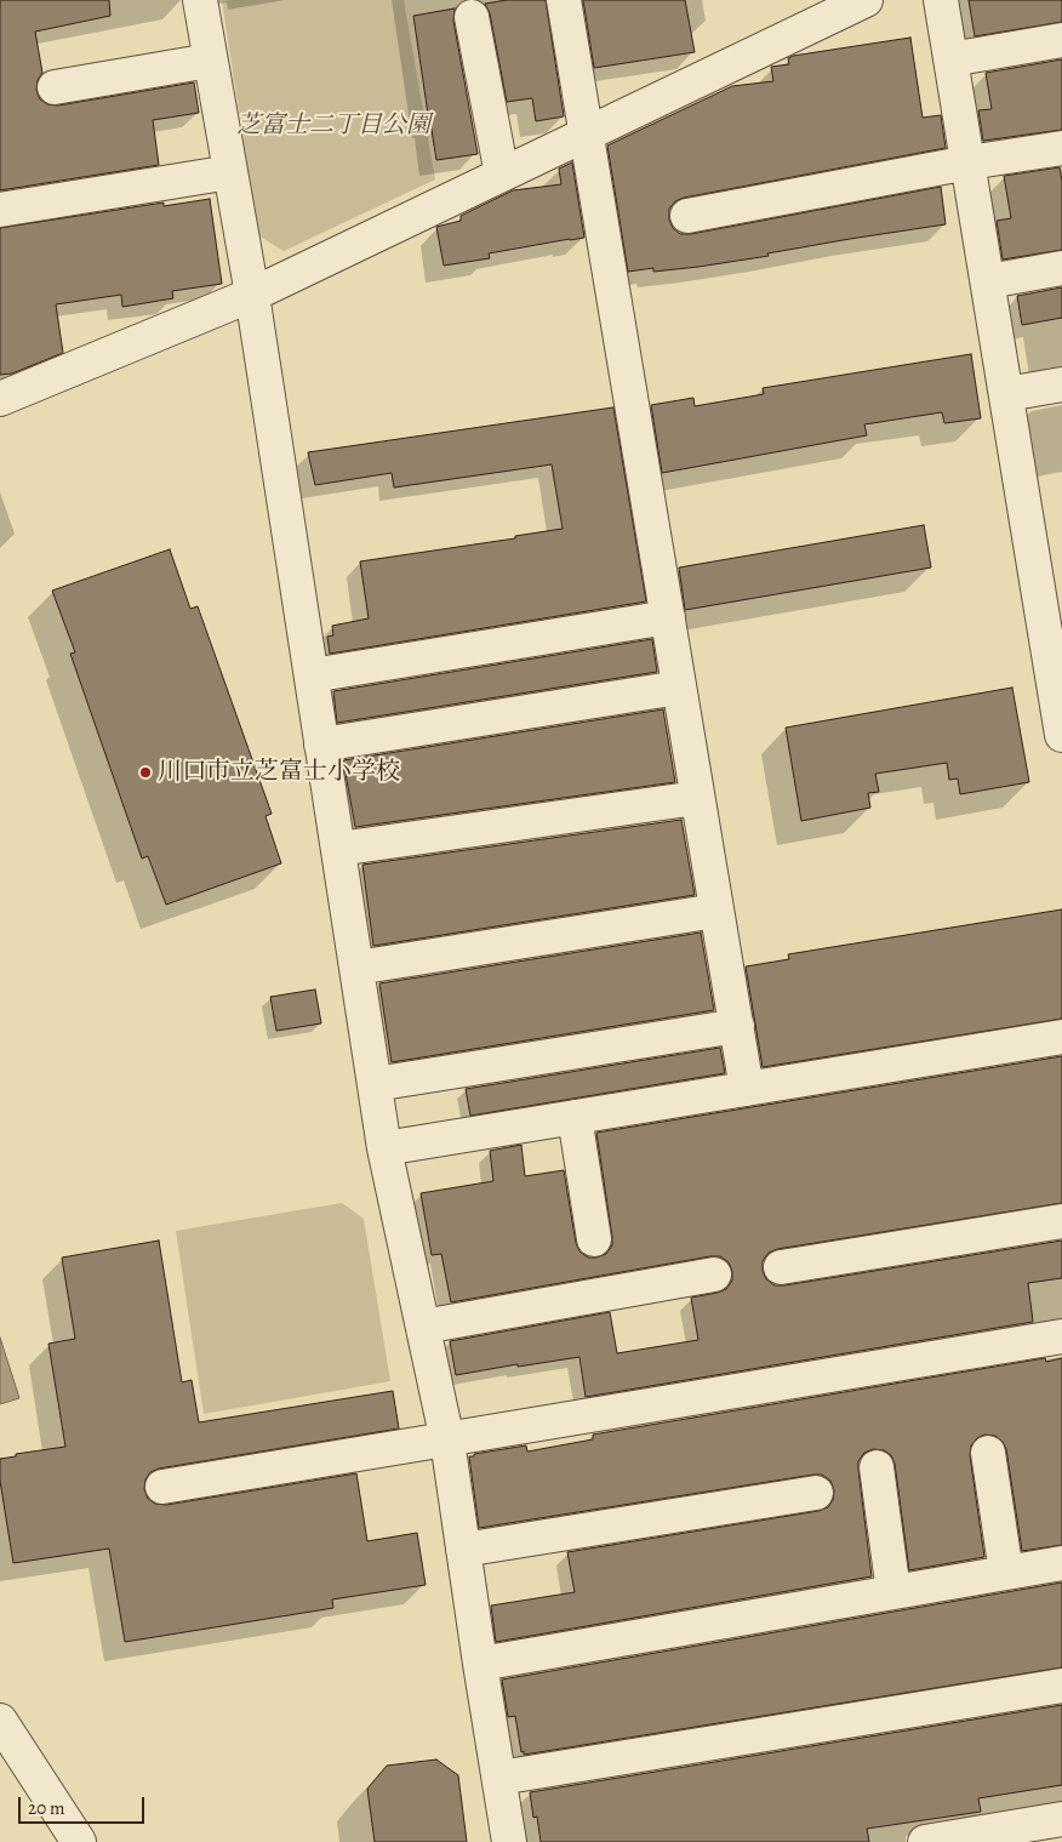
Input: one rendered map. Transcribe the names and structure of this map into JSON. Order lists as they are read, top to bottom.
{
  "parks": ["芝富士二丁目公園"],
  "places": ["川口市立芝富士小学校"],
  "scale_bar": "20 m"
}
